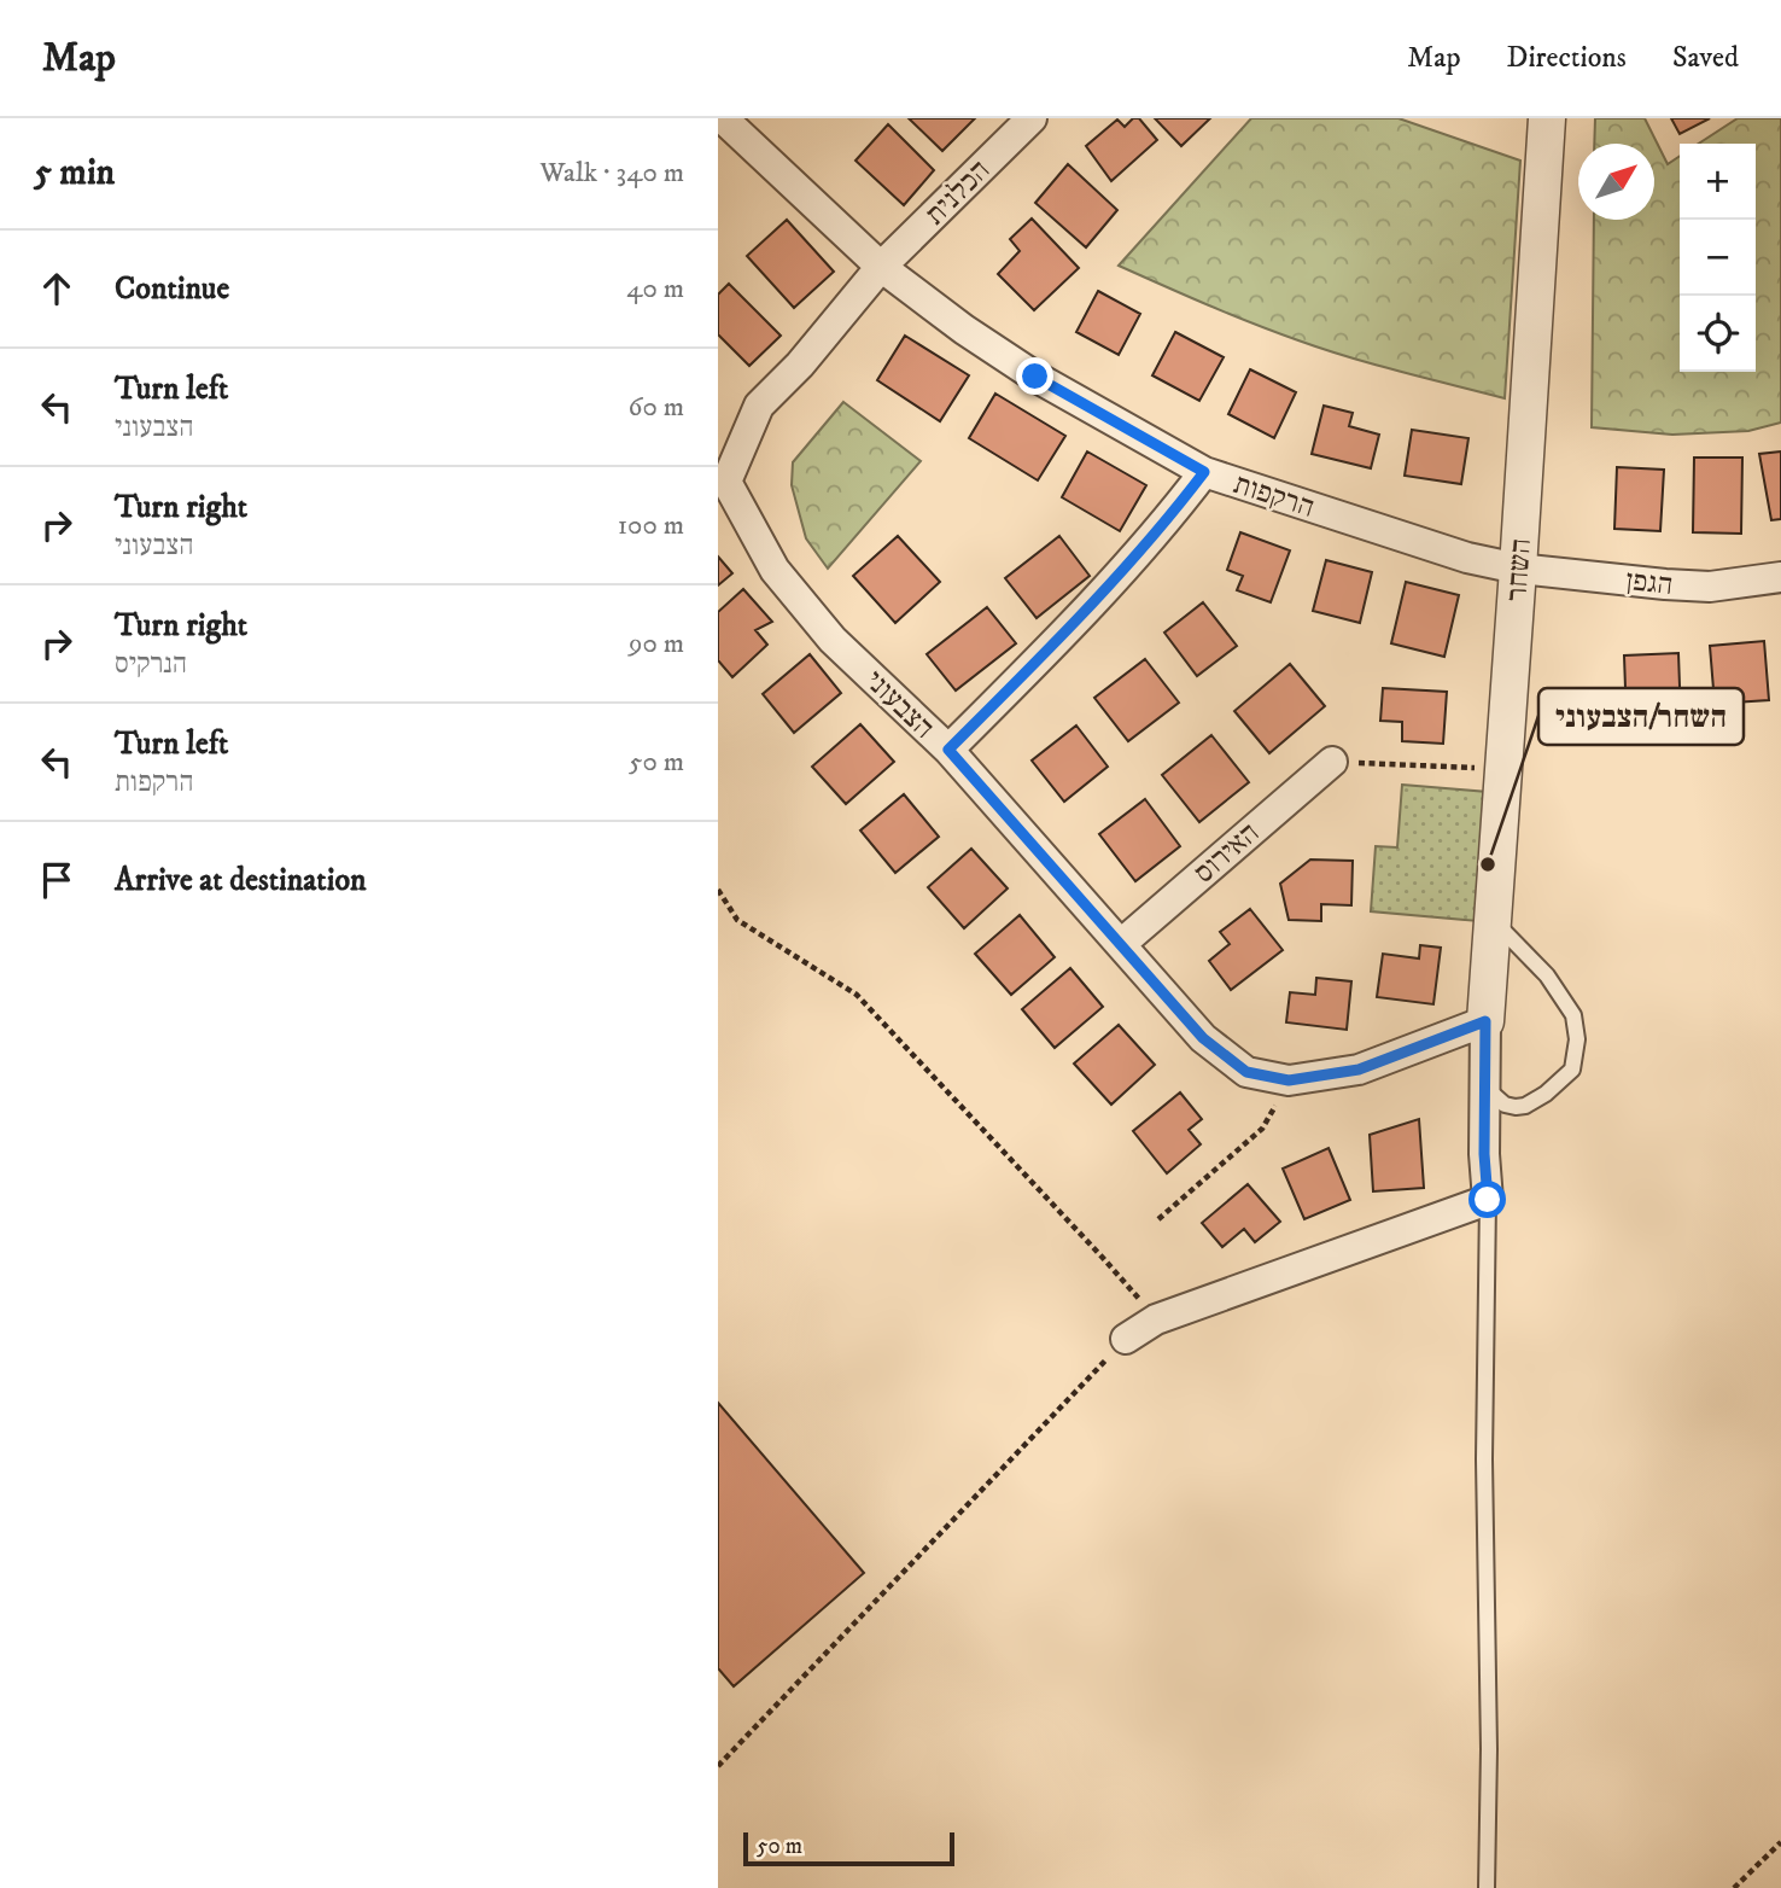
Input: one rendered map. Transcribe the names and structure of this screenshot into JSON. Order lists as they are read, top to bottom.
{
  "streets": {
    "street": [
      "הכלנית",
      "הרקפות",
      "השחר",
      "הגפן",
      "הצבעוני",
      "האירוס"
    ]
  },
  "crossings": [
    ["הכלנית", "הרקפות"],
    ["הכלנית", "הצבעוני"],
    ["הרקפות", "השחר"],
    ["הרקפות", "הגפן"],
    ["הרקפות", "הצבעוני"],
    ["השחר", "הגפן"],
    ["השחר", "הצבעוני"],
    ["הצבעוני", "האירוס"]
  ],
  "places": ["השחר/הצבעוני"],
  "scale_bar": "50 m",
  "north": "top right",
  "page": {
    "header": "Map",
    "nav": ["Map", "Directions", "Saved"],
    "heading": ["5 min", "Walk · 340 m"],
    "map_buttons": ["+", "−"],
    "list": [
      ["Continue", "40 m"],
      ["Turn left", "הצבעוני", "60 m"],
      ["Turn right", "הצבעוני", "100 m"],
      ["Turn right", "הנרקיס", "90 m"],
      ["Turn left", "הרקפות", "50 m"],
      "Arrive at destination"
    ],
    "scale": "50 m"
  }
}
